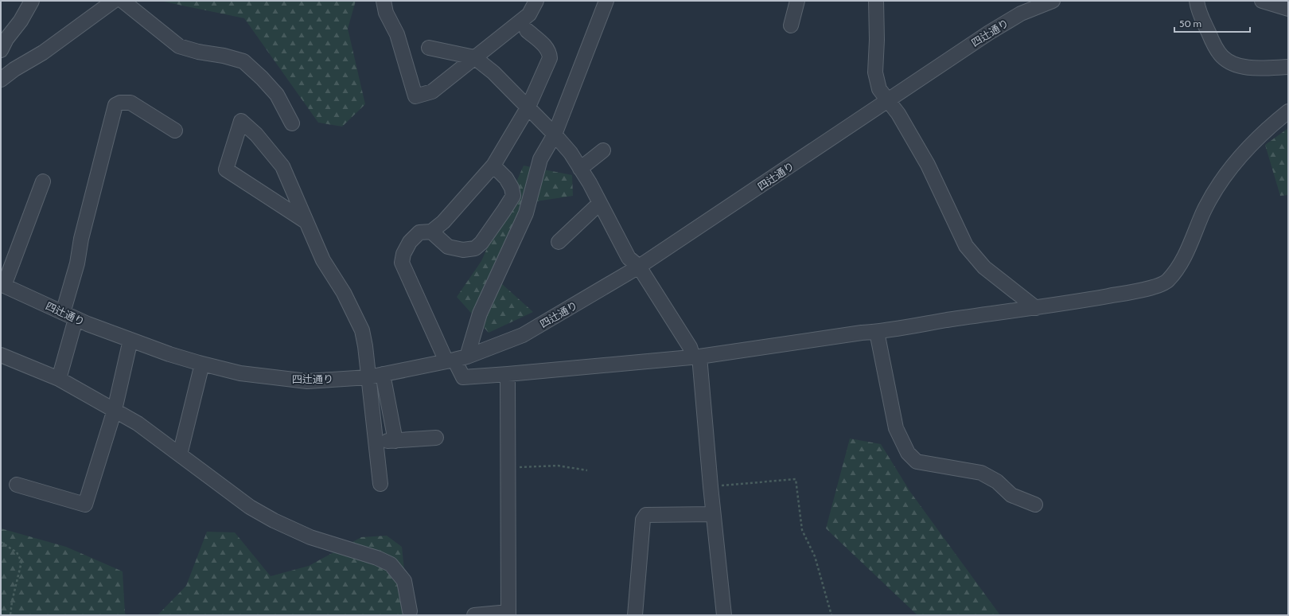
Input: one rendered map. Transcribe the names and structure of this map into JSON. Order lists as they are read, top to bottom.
{
  "streets": {
    "street": ["四辻通り"]
  },
  "scale_bar": "50 m"
}
